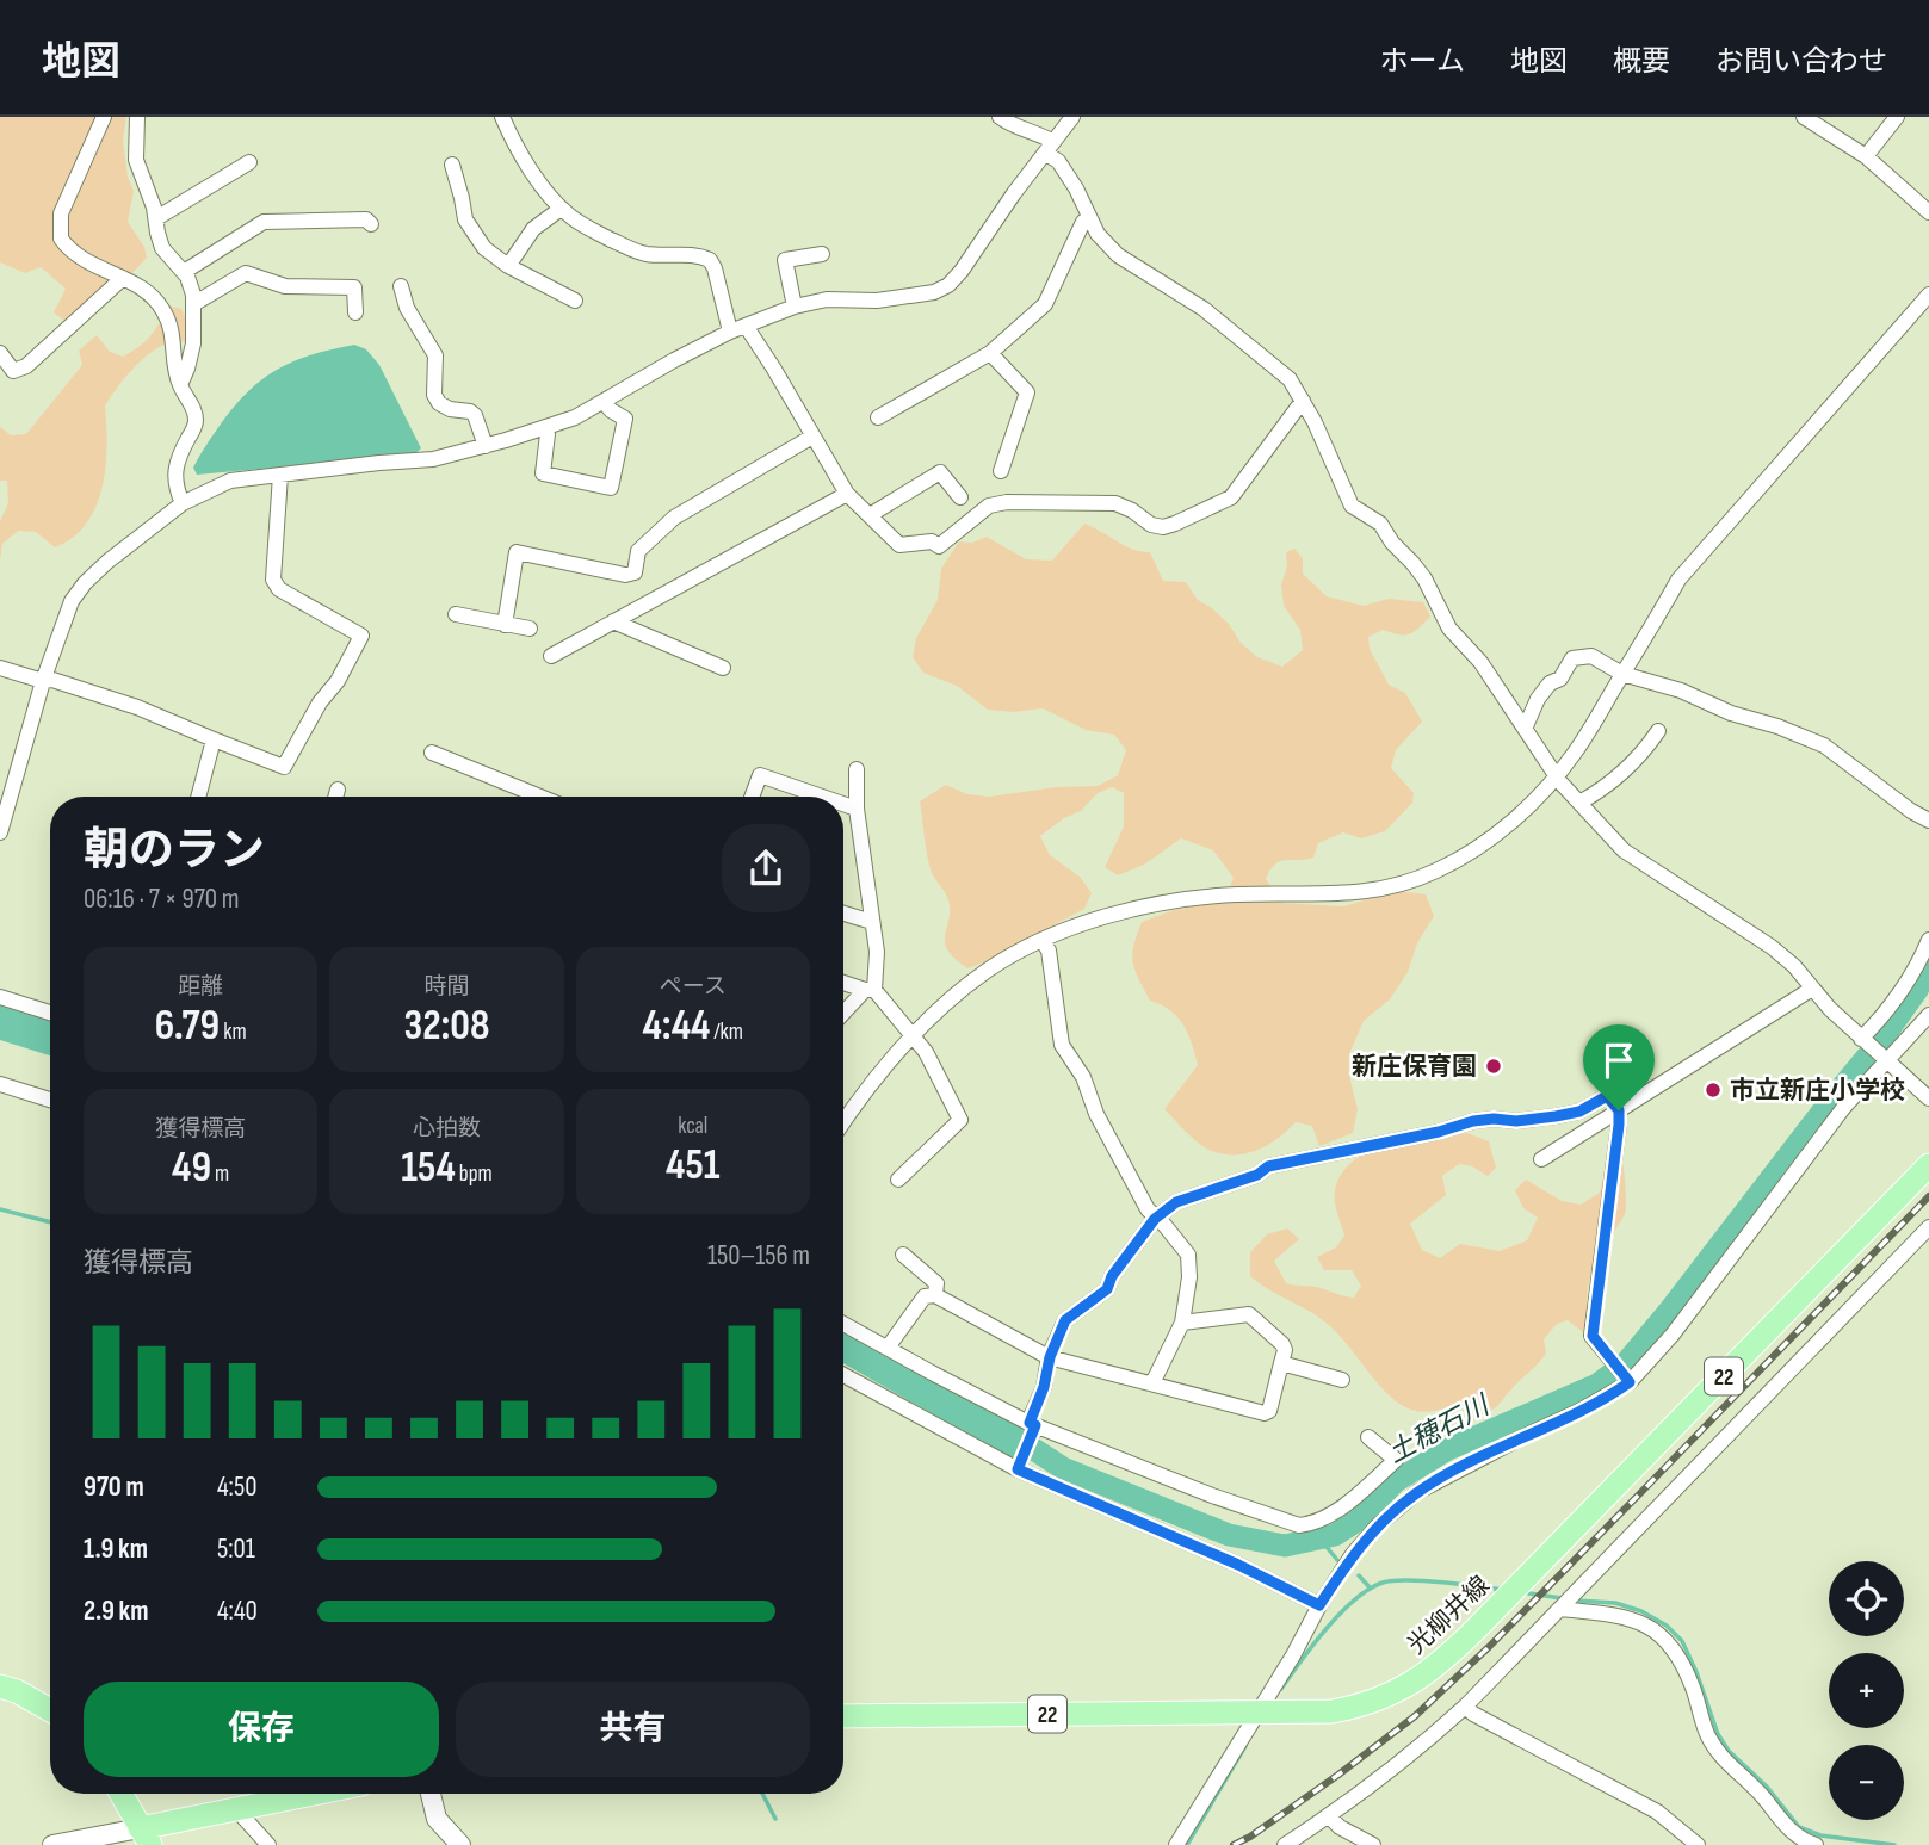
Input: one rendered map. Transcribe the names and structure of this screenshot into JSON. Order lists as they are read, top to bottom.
{
  "streets": {
    "main road": ["22", "光柳井線"]
  },
  "water": ["土穂石川"],
  "places": ["新庄保育園", "市立新庄小学校"],
  "page": {
    "header": "地図",
    "nav": [
      "ホーム",
      "地図",
      "概要",
      "お問い合わせ"
    ],
    "heading": ["朝のラン", "06:16 · 7 × 970 m"],
    "stats": [
      ["距離", "6.79 km"],
      ["時間", "32:08"],
      ["ペース", "4:44 /km"],
      ["獲得標高", "49 m"],
      ["心拍数", "154 bpm"],
      ["kcal", "451"]
    ],
    "chart": ["獲得標高", "150–156 m"],
    "list": [
      {
        "name": "970 m",
        "note": "4:50"
      },
      {
        "name": "1.9 km",
        "note": "5:01"
      },
      {
        "name": "2.9 km",
        "note": "4:40"
      }
    ],
    "map_buttons": ["+", "−"],
    "buttons": ["保存", "共有"]
  }
}
